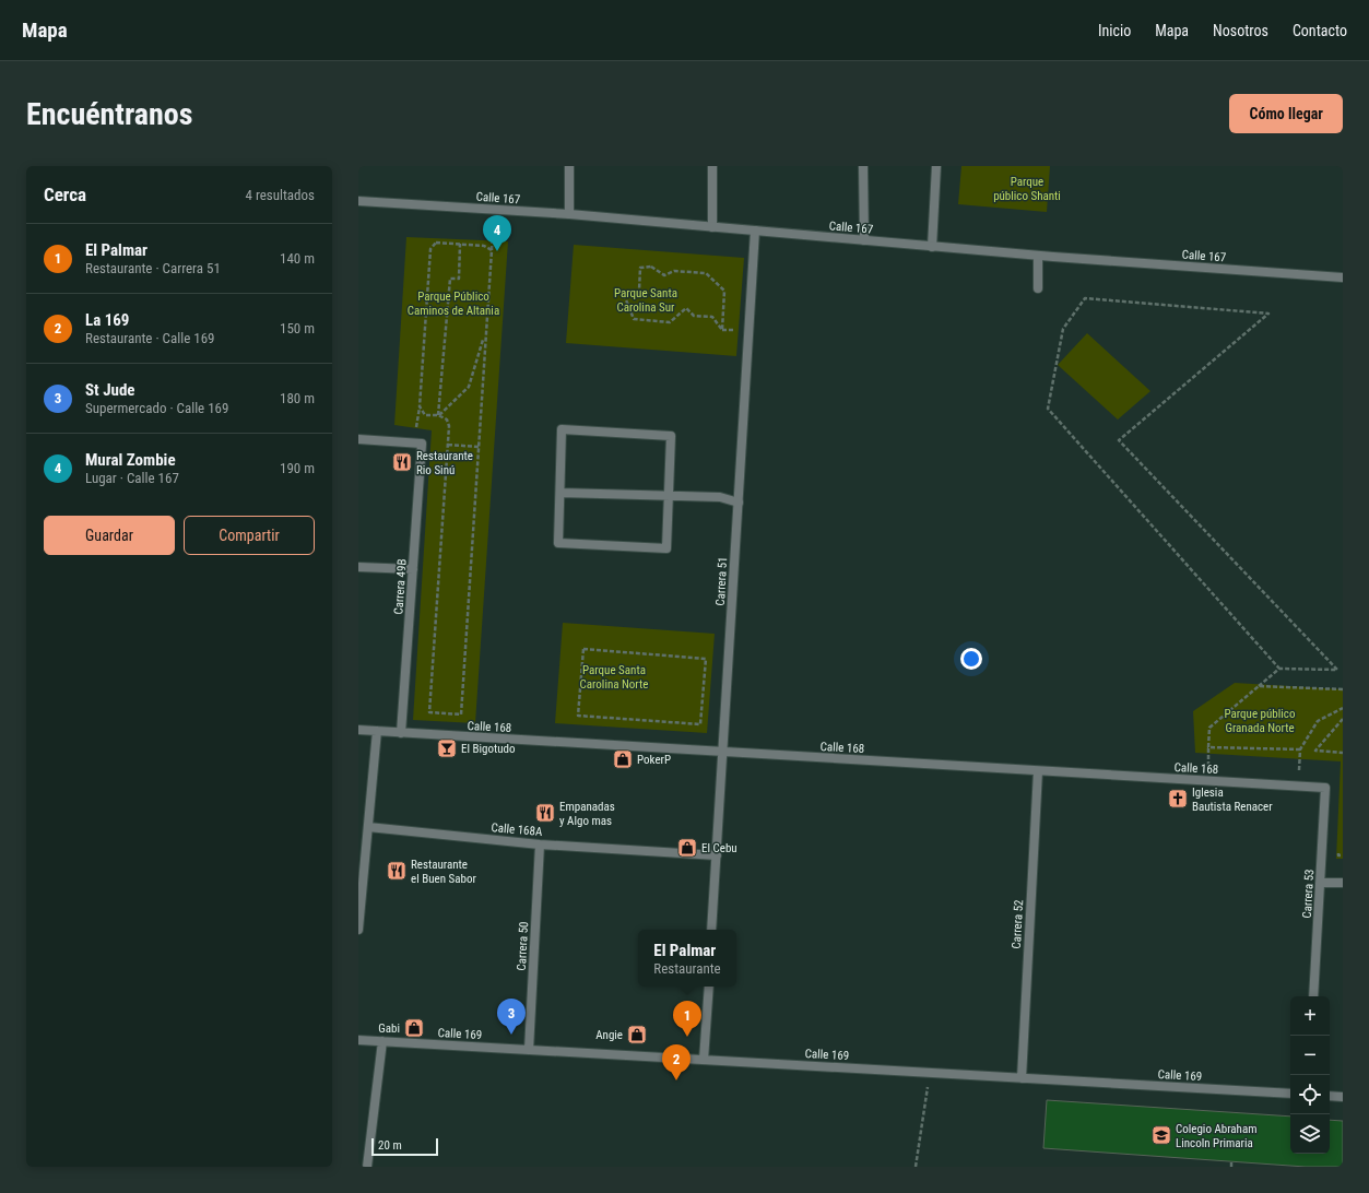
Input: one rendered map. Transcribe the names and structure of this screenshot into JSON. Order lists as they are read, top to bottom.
{
  "streets": {
    "street": [
      "Calle 167",
      "Carrera 51",
      "Carrera 49B",
      "Calle 168",
      "Calle 168A",
      "Carrera 53",
      "Carrera 52",
      "Carrera 50",
      "Calle 169"
    ]
  },
  "crossings": [
    ["Calle 167", "Carrera 51"],
    ["Carrera 51", "Calle 168"],
    ["Carrera 51", "Calle 168A"],
    ["Carrera 49B", "Calle 168"],
    ["Calle 168", "Carrera 53"],
    ["Calle 168", "Carrera 52"],
    ["Calle 168A", "Carrera 50"],
    ["Carrera 52", "Calle 169"],
    ["Carrera 50", "Calle 169"]
  ],
  "parks": [
    "Parque público Shanti",
    "Parque Santa Carolina Sur",
    "Parque Público Caminos de Altania",
    "Parque Santa Carolina Norte",
    "Parque público Granada Norte"
  ],
  "places": {
    "restaurant": ["Restaurante Rio Sinú", "Empanadas y Algo mas", "Restaurante el Buen Sabor"],
    "bar": ["El Bigotudo"],
    "shop": [
      "PokerP",
      "El Cebu",
      "Gabi",
      "Angie"
    ],
    "church": ["Iglesia Bautista Renacer"],
    "school or university": ["Colegio Abraham Lincoln Primaria"]
  },
  "scale_bar": "20 m",
  "page": {
    "header": "Mapa",
    "nav": [
      "Inicio",
      "Mapa",
      "Nosotros",
      "Contacto"
    ],
    "buttons": [
      "Cómo llegar",
      ["Guardar", "Compartir"]
    ],
    "title": "Encuéntranos",
    "heading": ["Cerca", "4 resultados"],
    "pins": [
      "4",
      "3",
      "1",
      "2"
    ],
    "list": [
      {
        "mark": "1",
        "name": "El Palmar",
        "note": "Restaurante · Carrera 51",
        "value": "140 m"
      },
      {
        "mark": "2",
        "name": "La 169",
        "note": "Restaurante · Calle 169",
        "value": "150 m"
      },
      {
        "mark": "3",
        "name": "St Jude",
        "note": "Supermercado · Calle 169",
        "value": "180 m"
      },
      {
        "mark": "4",
        "name": "Mural Zombie",
        "note": "Lugar · Calle 167",
        "value": "190 m"
      }
    ],
    "popup": ["El Palmar", "Restaurante"],
    "map_buttons": ["+", "−"],
    "scale": "20 m"
  }
}
